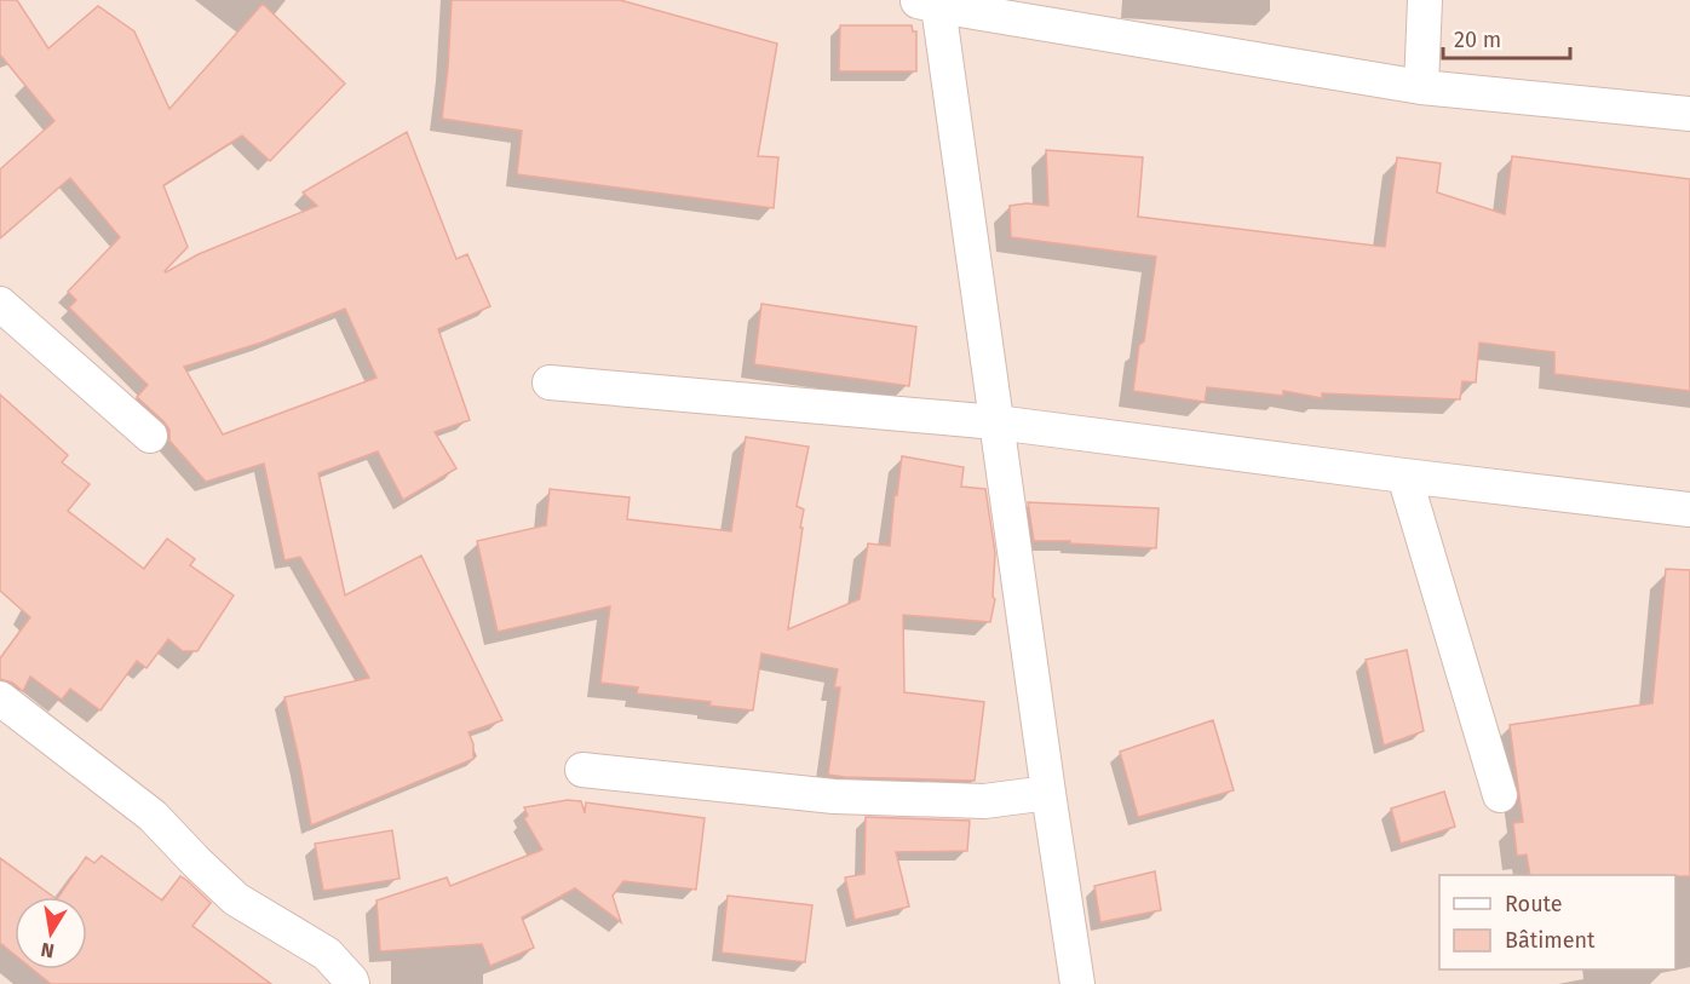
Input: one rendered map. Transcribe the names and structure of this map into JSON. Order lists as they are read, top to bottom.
{
  "legend": ["Route", "Bâtiment"],
  "scale_bar": "20 m",
  "north": "bottom"
}
